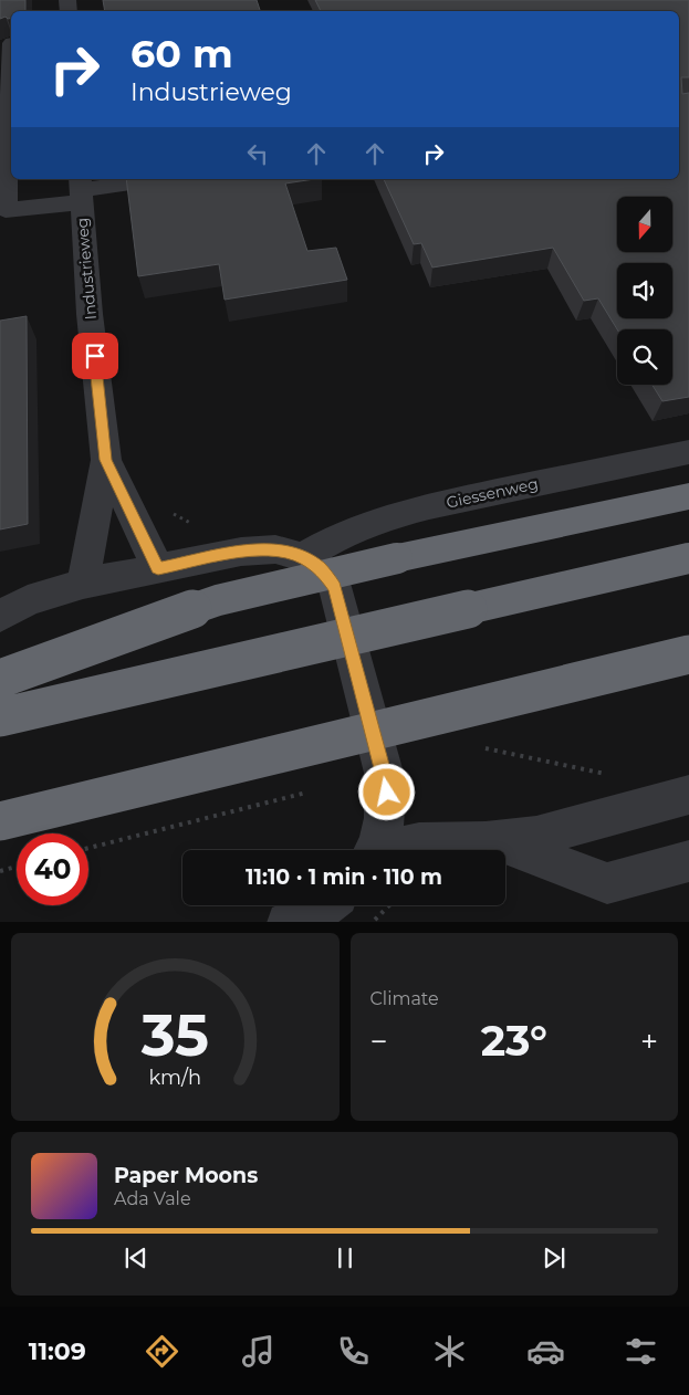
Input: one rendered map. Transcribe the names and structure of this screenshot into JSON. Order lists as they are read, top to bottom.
{
  "streets": {
    "street": ["Industrieweg", "Giessenweg"]
  },
  "north": "bottom",
  "page": {
    "turn": ["60 m", "Industrieweg"],
    "limit": "40",
    "trip": "11:10 · 1 min · 110 m",
    "tile": "Climate",
    "heat": ["−", "23°", "+"],
    "song": ["Paper Moons", "Ada Vale"],
    "tabs": "11:09",
    "gauge": ["35", "km/h"]
  }
}
